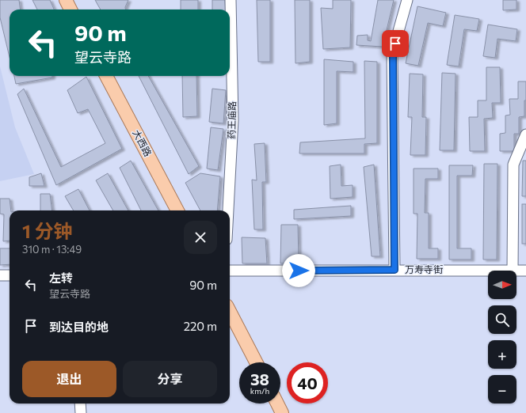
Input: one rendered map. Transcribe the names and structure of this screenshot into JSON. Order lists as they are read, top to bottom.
{
  "streets": {
    "main road": ["大西路"],
    "street": ["药王庙路", "万寿寺街"]
  },
  "north": "right",
  "page": {
    "turn": ["90 m", "望云寺路"],
    "heading": ["1 分钟", "310 m · 13:49"],
    "list": [
      {
        "name": "左转",
        "note": "望云寺路",
        "value": "90 m"
      },
      {
        "name": "到达目的地",
        "value": "220 m"
      }
    ],
    "map_buttons": ["+", "−"],
    "buttons": ["退出", "分享"],
    "speed": "38 km/h",
    "limit": "40"
  }
}
